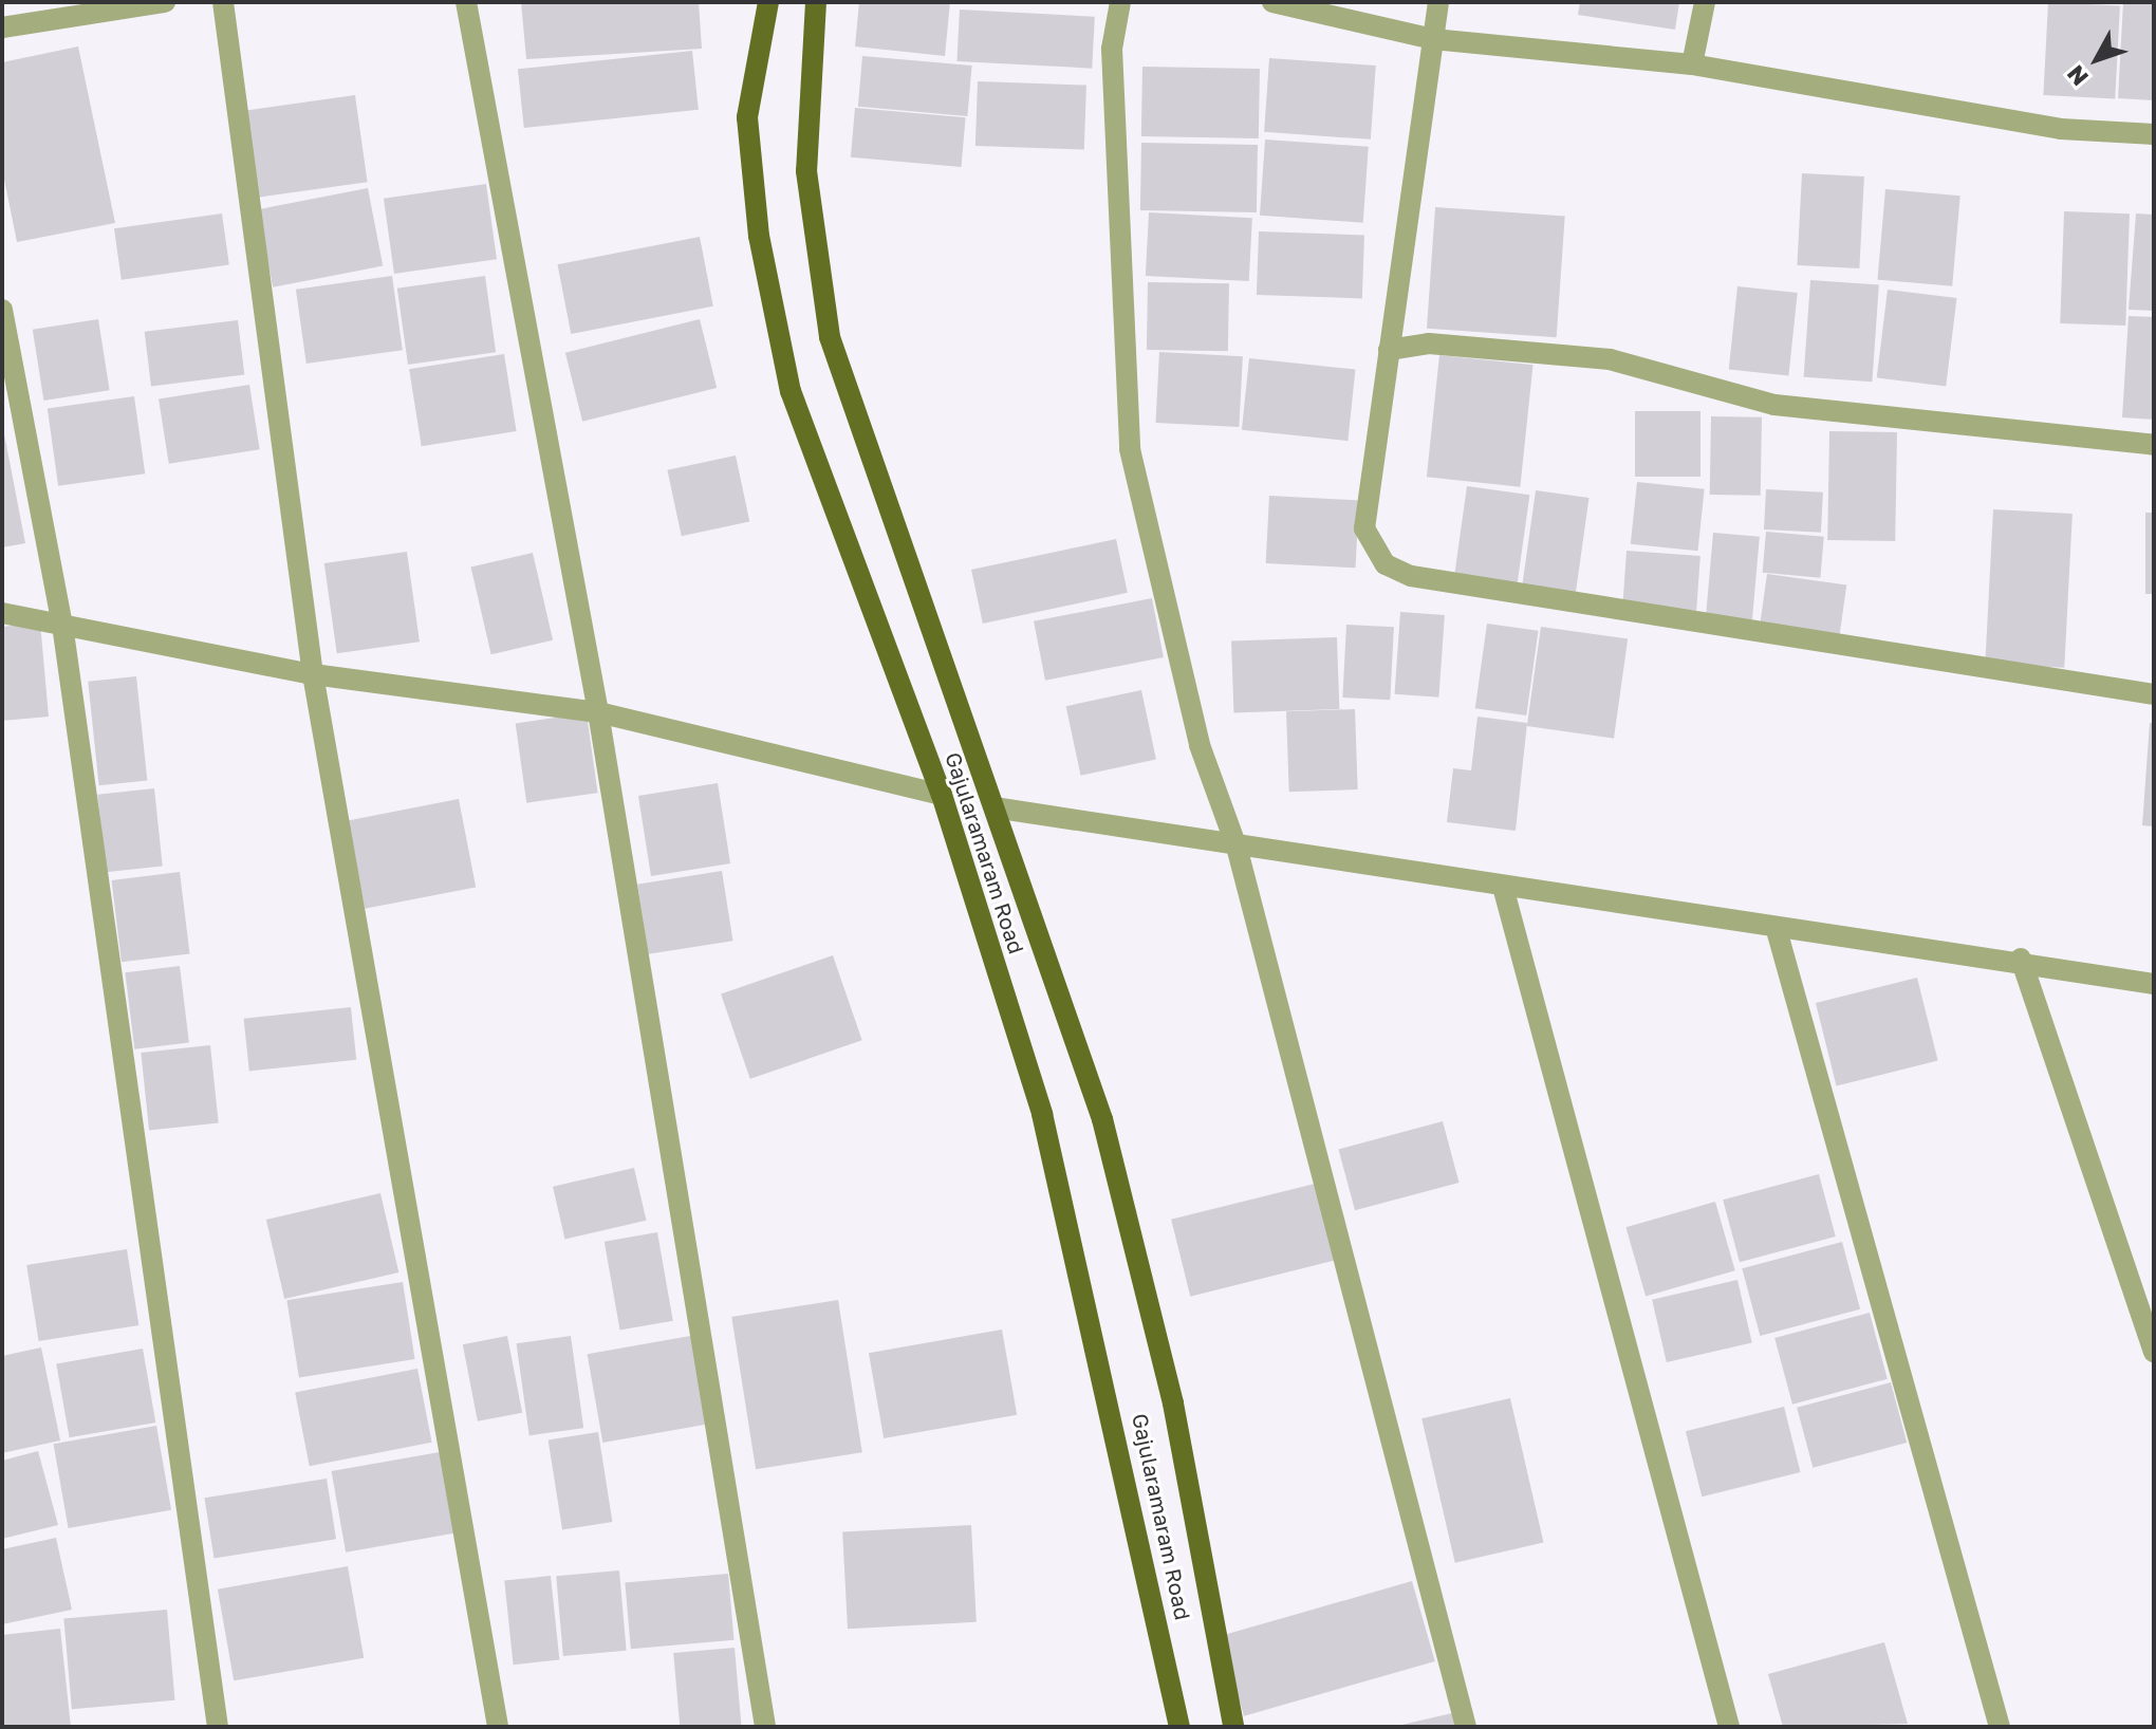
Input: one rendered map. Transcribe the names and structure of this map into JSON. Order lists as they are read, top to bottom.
{
  "streets": {
    "main road": ["Gajularamaram Road"]
  },
  "north": "bottom left"
}
